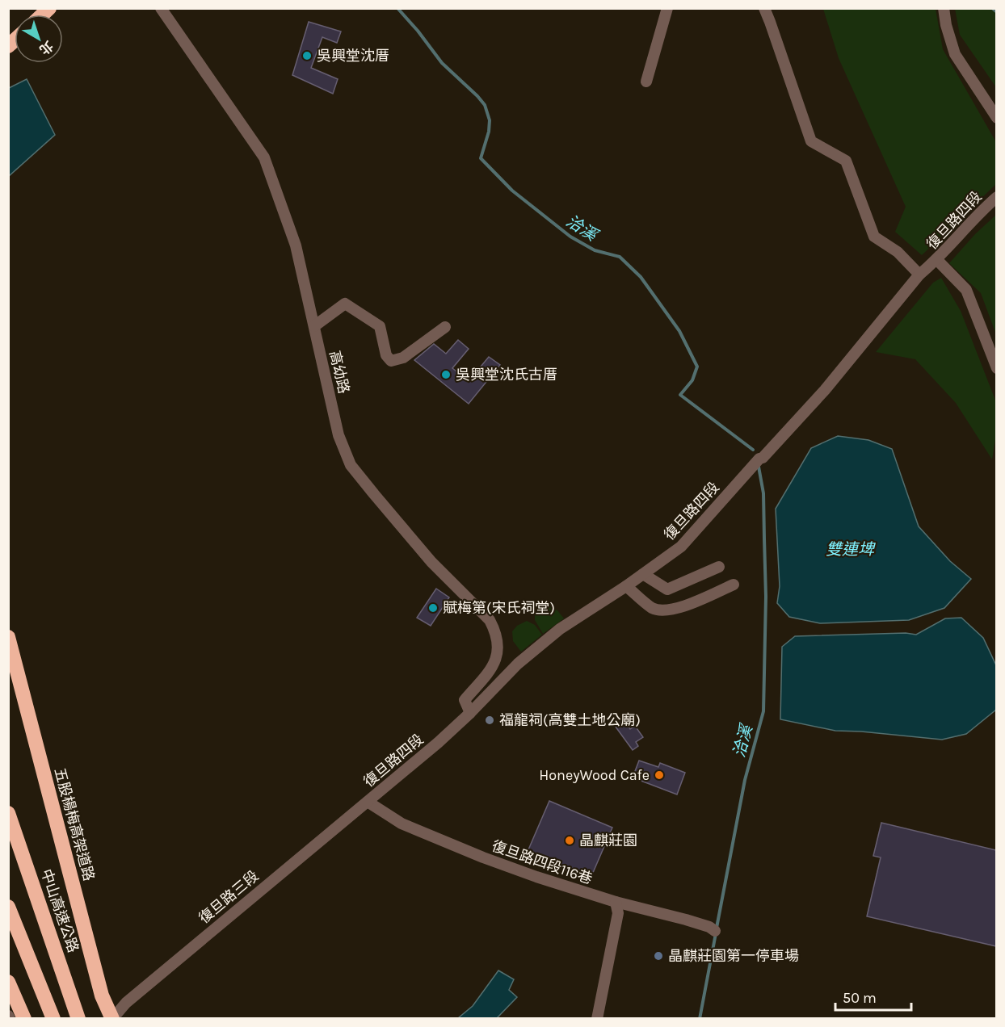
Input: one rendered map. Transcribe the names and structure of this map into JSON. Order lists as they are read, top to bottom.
{
  "streets": {
    "highway": ["五股楊梅高架道路", "中山高速公路"],
    "street": [
      "復旦路四段",
      "高幼路",
      "復旦路四段116巷",
      "復旦路三段"
    ]
  },
  "crossings": [
    ["復旦路四段", "高幼路"],
    ["復旦路四段", "復旦路四段116巷"],
    ["復旦路四段", "復旦路三段"],
    ["五股楊梅高架道路", "復旦路三段"],
    ["復旦路四段116巷", "復旦路三段"]
  ],
  "water": ["洽溪", "雙連埤"],
  "places": [
    "吳興堂沈厝",
    "吳興堂沈氏古厝",
    "賦梅第(宋氏祠堂)",
    "福龍祠(高雙土地公廟)",
    "HoneyWood Cafe",
    "晶麒莊園",
    "晶麒莊園第一停車場"
  ],
  "scale_bar": "50 m",
  "north": "bottom right"
}
